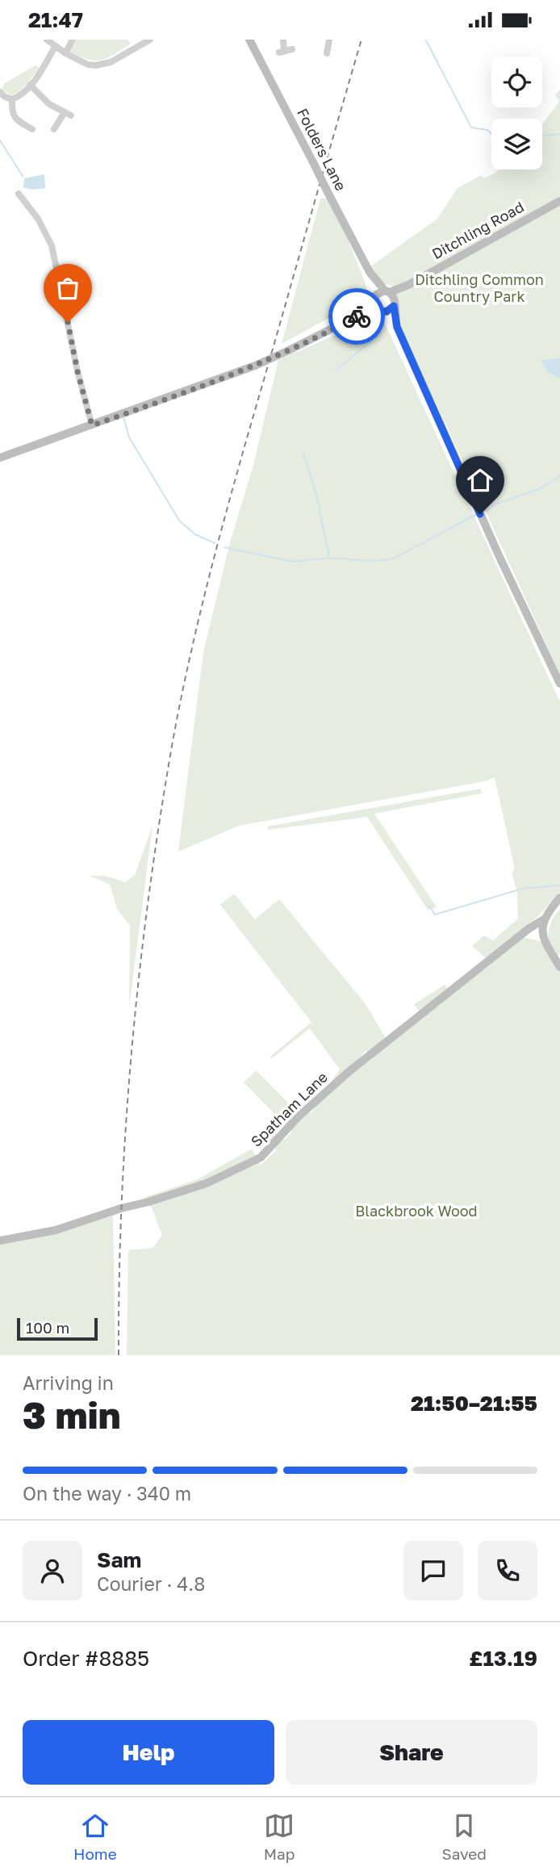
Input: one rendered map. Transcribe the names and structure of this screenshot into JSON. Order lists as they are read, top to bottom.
{
  "streets": {
    "street": ["Folders Lane", "Ditchling Road", "Spatham Lane"]
  },
  "crossings": [
    ["Folders Lane", "Ditchling Road"]
  ],
  "parks": ["Ditchling Common Country Park", "Blackbrook Wood"],
  "scale_bar": "100 m",
  "page": {
    "status": "21:47",
    "scale": "100 m",
    "heading": ["3 min", "Arriving in", "21:50–21:55"],
    "panel": [
      "Sam",
      "Courier · 4.8",
      "Order #8885",
      "£13.19"
    ],
    "bar": "On the way · 340 m",
    "buttons": ["Help", "Share"],
    "tabs": ["Home", "Map", "Saved"]
  }
}
